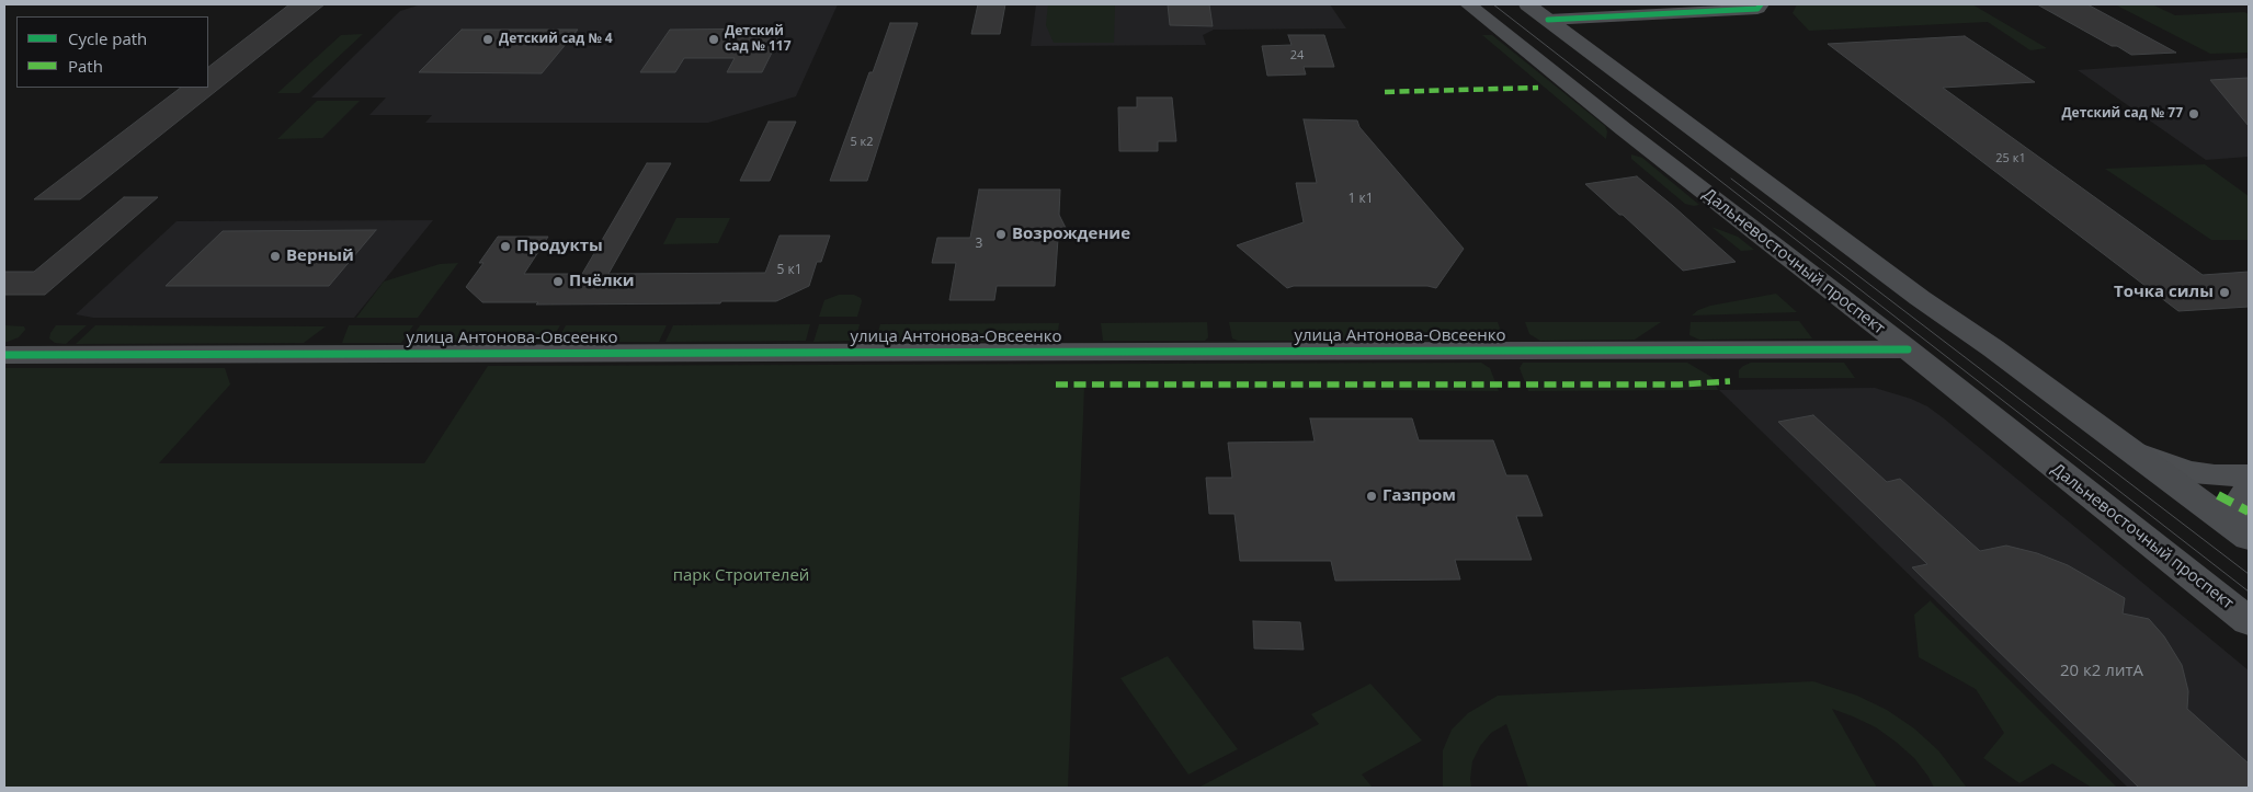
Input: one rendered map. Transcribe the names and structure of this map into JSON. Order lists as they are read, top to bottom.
{
  "streets": {
    "main road": ["Дальневосточный проспект"],
    "street": ["улица Антонова-Овсеенко"]
  },
  "crossings": [
    ["Дальневосточный проспект", "улица Антонова-Овсеенко"]
  ],
  "parks": ["парк Строителей"],
  "places": [
    "Детский сад № 4",
    "Детский сад № 117",
    "Детский сад № 77",
    "Возрождение",
    "Продукты",
    "Верный",
    "Пчёлки",
    "Точка силы",
    "Газпром"
  ],
  "house_numbers": [
    "24",
    "5 к2",
    "25 к1",
    "1 к1",
    "3",
    "5 к1",
    "20 к2 литА"
  ],
  "legend": ["Cycle path", "Path"]
}
